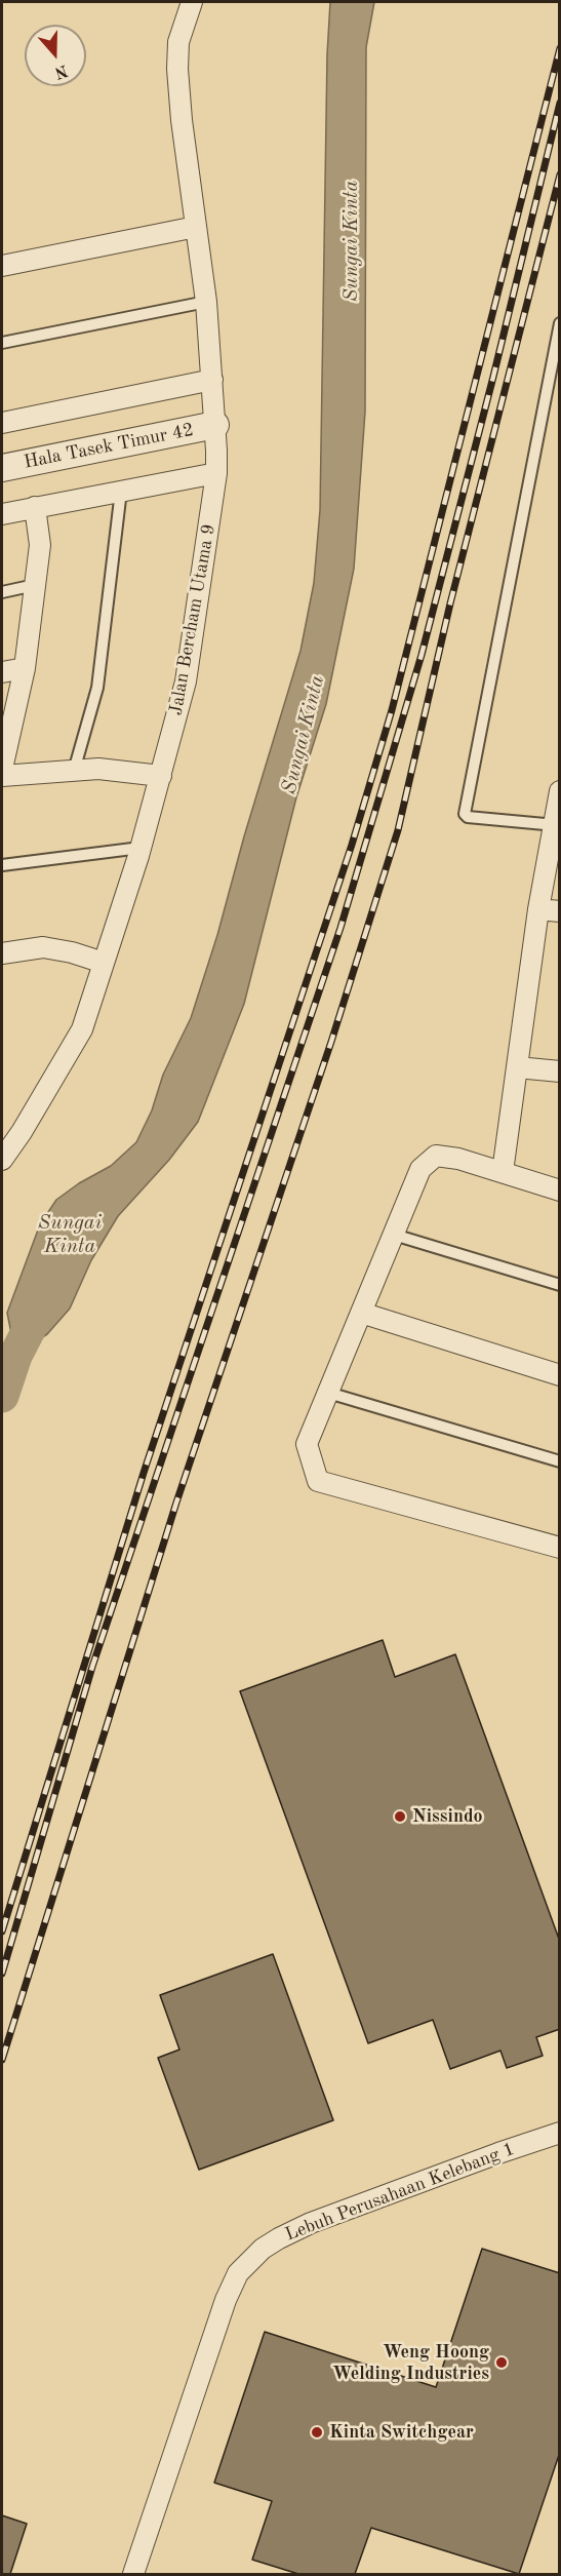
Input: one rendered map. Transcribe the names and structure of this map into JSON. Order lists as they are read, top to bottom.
{
  "streets": {
    "street": ["Hala Tasek Timur 42", "Jalan Bercham Utama 9", "Lebuh Perusahaan Kelebang 1"]
  },
  "crossings": [
    ["Hala Tasek Timur 42", "Jalan Bercham Utama 9"]
  ],
  "water": ["Sungai Kinta"],
  "places": ["Nissindo", "Weng Hoong Welding Industries", "Kinta Switchgear"],
  "north": "bottom"
}
